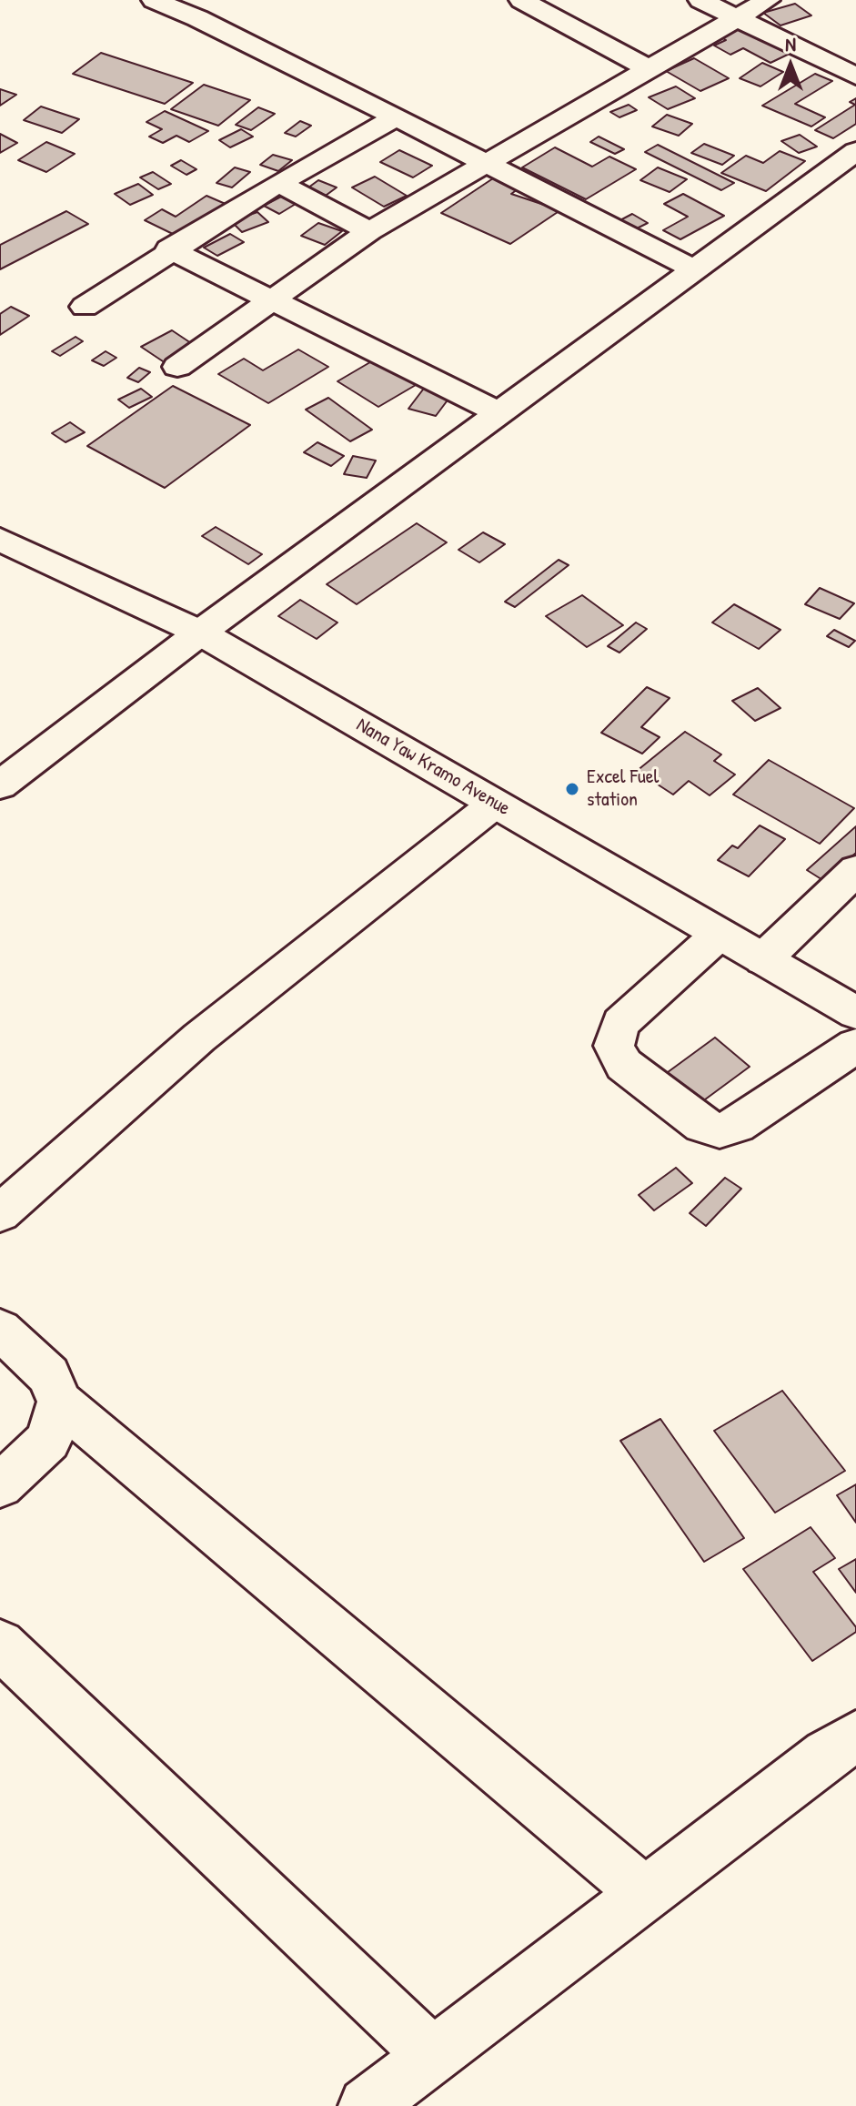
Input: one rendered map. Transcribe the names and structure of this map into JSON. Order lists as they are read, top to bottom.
{
  "streets": {
    "street": ["Nana Yaw Kramo Avenue"]
  },
  "places": ["Excel Fuel station"],
  "north": "top"
}
